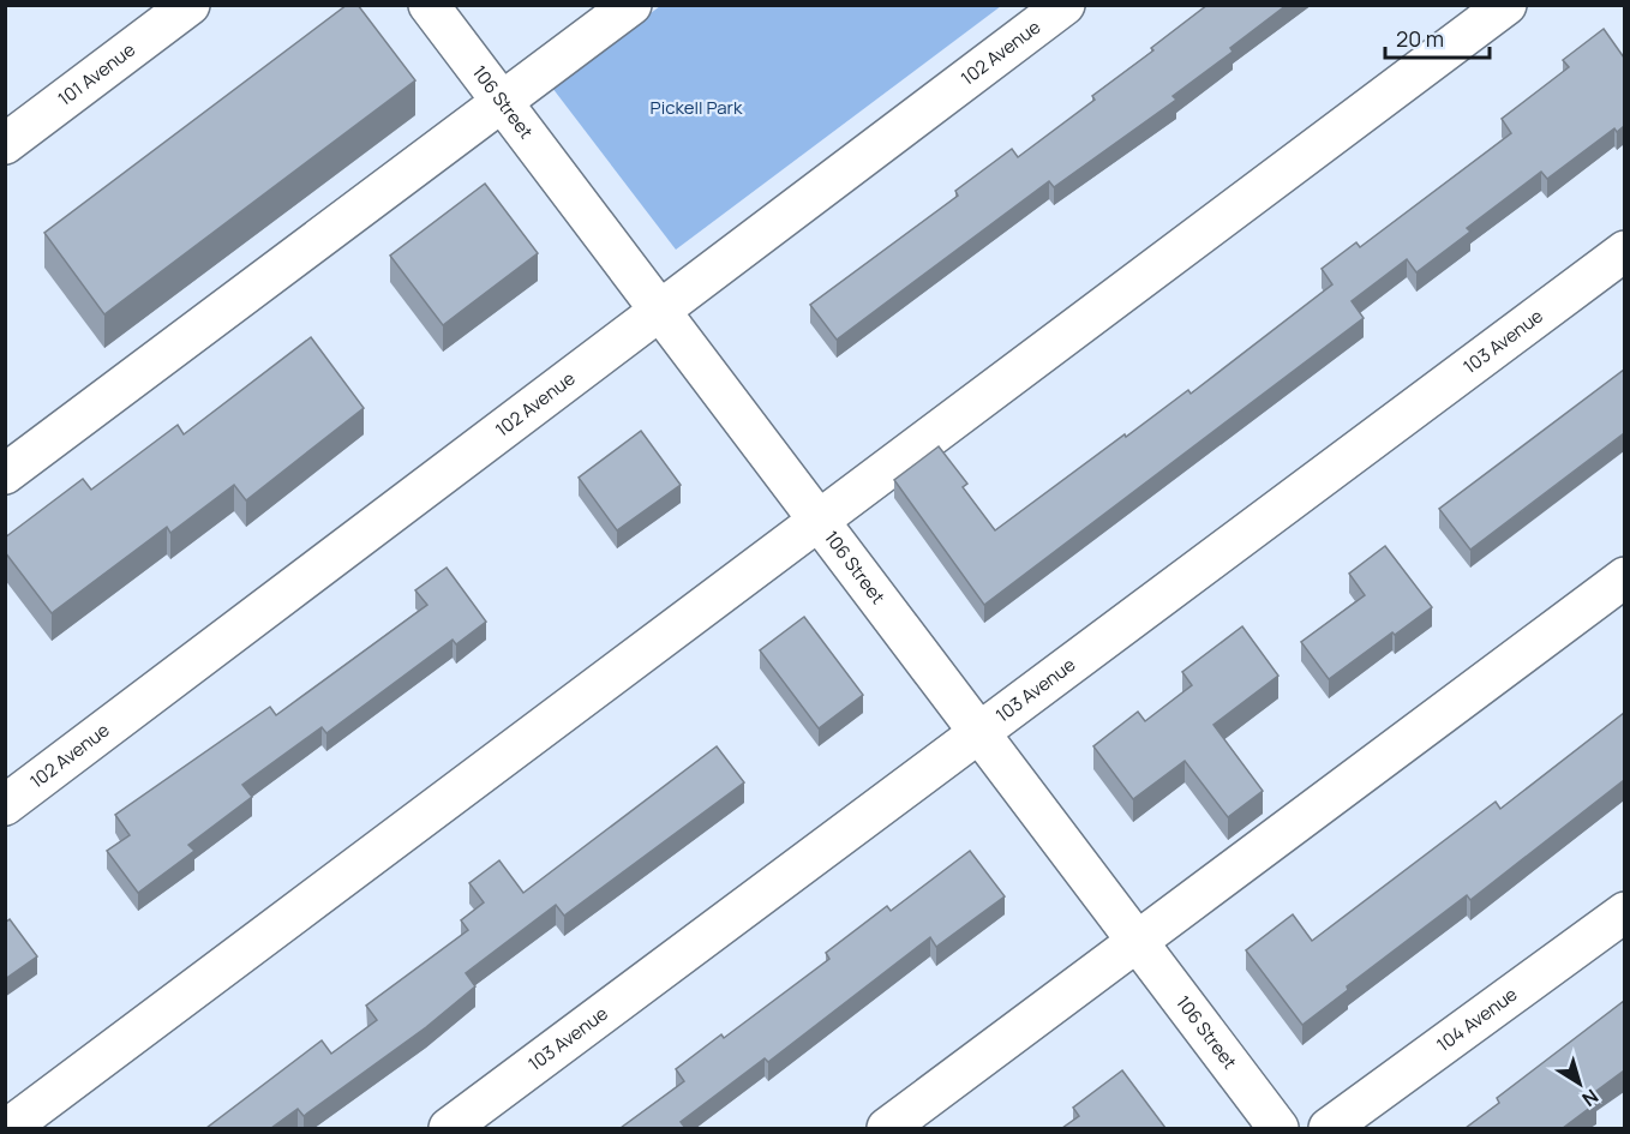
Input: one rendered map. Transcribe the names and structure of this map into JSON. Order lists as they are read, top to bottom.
{
  "streets": {
    "street": [
      "102 Avenue",
      "101 Avenue",
      "106 Street",
      "103 Avenue",
      "104 Avenue"
    ]
  },
  "crossings": [
    ["102 Avenue", "106 Street"],
    ["106 Street", "103 Avenue"]
  ],
  "parks": ["Pickell Park"],
  "scale_bar": "20 m",
  "north": "bottom right"
}
